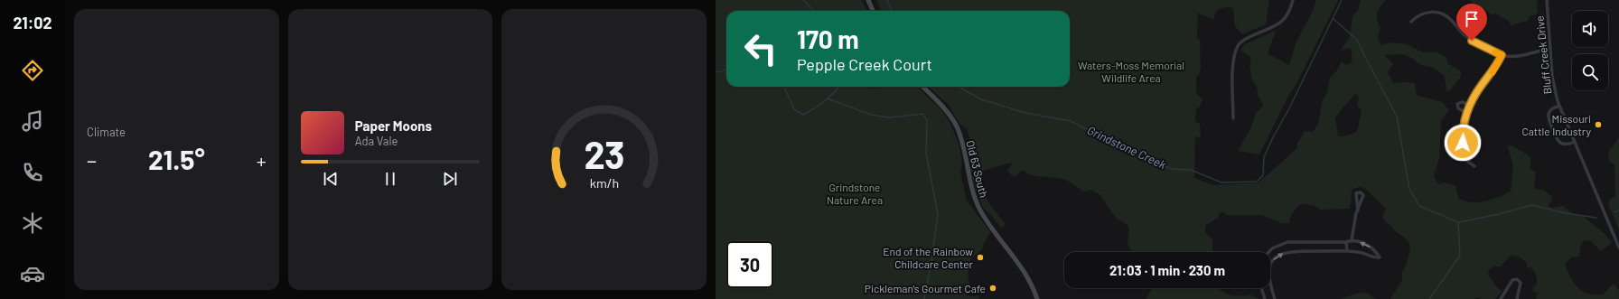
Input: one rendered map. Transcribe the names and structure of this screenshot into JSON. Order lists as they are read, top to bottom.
{
  "streets": {
    "main road": ["Old 63 South"],
    "street": ["Bluff Creek Drive"]
  },
  "water": ["Grindstone Creek"],
  "parks": ["Waters-Moss Memorial Wildlife Area", "Grindstone Nature Area"],
  "places": ["Missouri Cattle Industry", "End of the Rainbow Childcare Center", "Pickleman's Gourmet Cafe"],
  "page": {
    "tabs": "21:02",
    "tile": "Climate",
    "turn": ["170 m", "Pepple Creek Court"],
    "song": ["Paper Moons", "Ada Vale"],
    "heat": ["−", "21.5°", "+"],
    "limit": "30",
    "trip": "21:03 · 1 min · 230 m",
    "gauge": ["23", "km/h"]
  }
}
